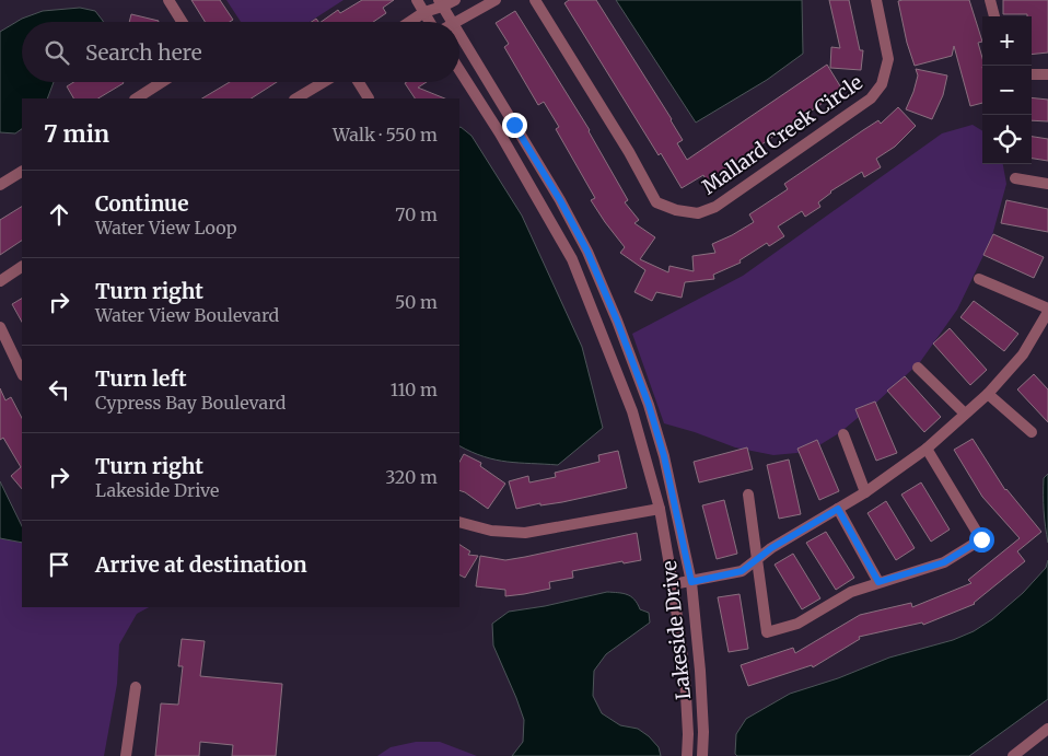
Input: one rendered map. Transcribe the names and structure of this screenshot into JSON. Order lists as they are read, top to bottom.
{
  "streets": {
    "street": ["Mallard Creek Circle", "Lakeside Drive"]
  },
  "page": {
    "map_buttons": ["+", "−"],
    "search": "Search here",
    "heading": ["7 min", "Walk · 550 m"],
    "list": [
      ["Continue", "Water View Loop", "70 m"],
      ["Turn right", "Water View Boulevard", "50 m"],
      ["Turn left", "Cypress Bay Boulevard", "110 m"],
      ["Turn right", "Lakeside Drive", "320 m"],
      "Arrive at destination"
    ]
  }
}
